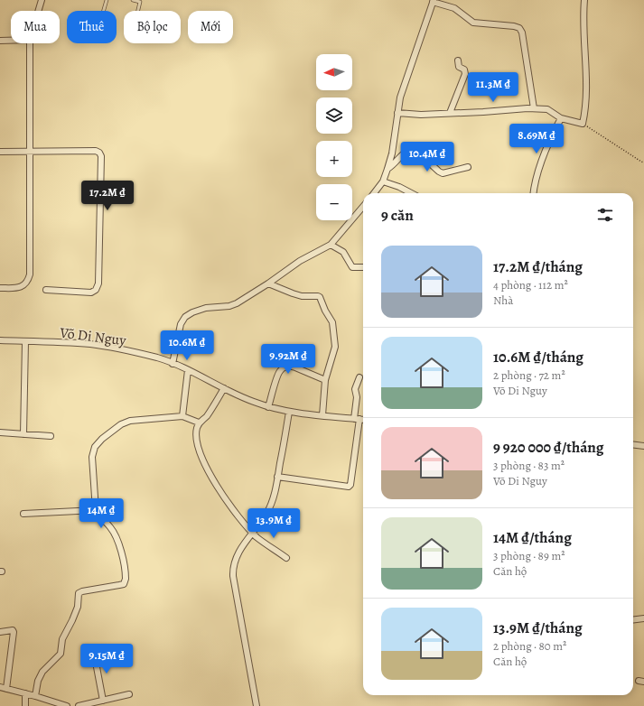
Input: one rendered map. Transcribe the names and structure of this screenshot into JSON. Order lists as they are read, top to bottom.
{
  "streets": {
    "street": ["Võ Di Nguy"]
  },
  "north": "left",
  "page": {
    "chip": [
      "Mua",
      "Thuê",
      "Bộ lọc",
      "Mới"
    ],
    "map_buttons": ["+", "−"],
    "price": [
      "11.3M ₫",
      "8.69M ₫",
      "10.4M ₫",
      "17.2M ₫",
      "10.6M ₫",
      "9.92M ₫",
      "14M ₫",
      "13.9M ₫",
      "9.15M ₫"
    ],
    "heading": "9 căn",
    "list": [
      {
        "name": "17.2M ₫/tháng",
        "note": "4 phòng · 112 m² · Nhà"
      },
      {
        "name": "10.6M ₫/tháng",
        "note": "2 phòng · 72 m² · Võ Di Nguy"
      },
      {
        "name": "9 920 000 ₫/tháng",
        "note": "3 phòng · 83 m² · Võ Di Nguy"
      },
      {
        "name": "14M ₫/tháng",
        "note": "3 phòng · 89 m² · Căn hộ"
      },
      {
        "name": "13.9M ₫/tháng",
        "note": "2 phòng · 80 m² · Căn hộ"
      }
    ]
  }
}
